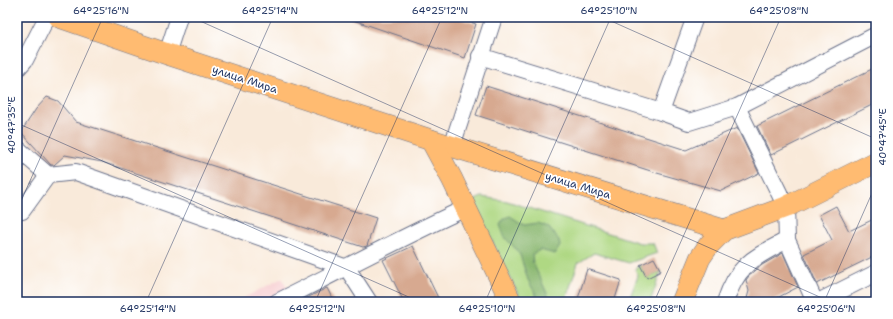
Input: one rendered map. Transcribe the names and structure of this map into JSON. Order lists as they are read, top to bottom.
{
  "streets": {
    "main road": ["улица Мира"]
  },
  "coordinates": [
    "64°25'16\"N",
    "64°25'14\"N",
    "64°25'12\"N",
    "64°25'10\"N",
    "64°25'08\"N",
    "40°47'35\"E",
    "40°47'45\"E",
    "64°25'06\"N"
  ]
}
